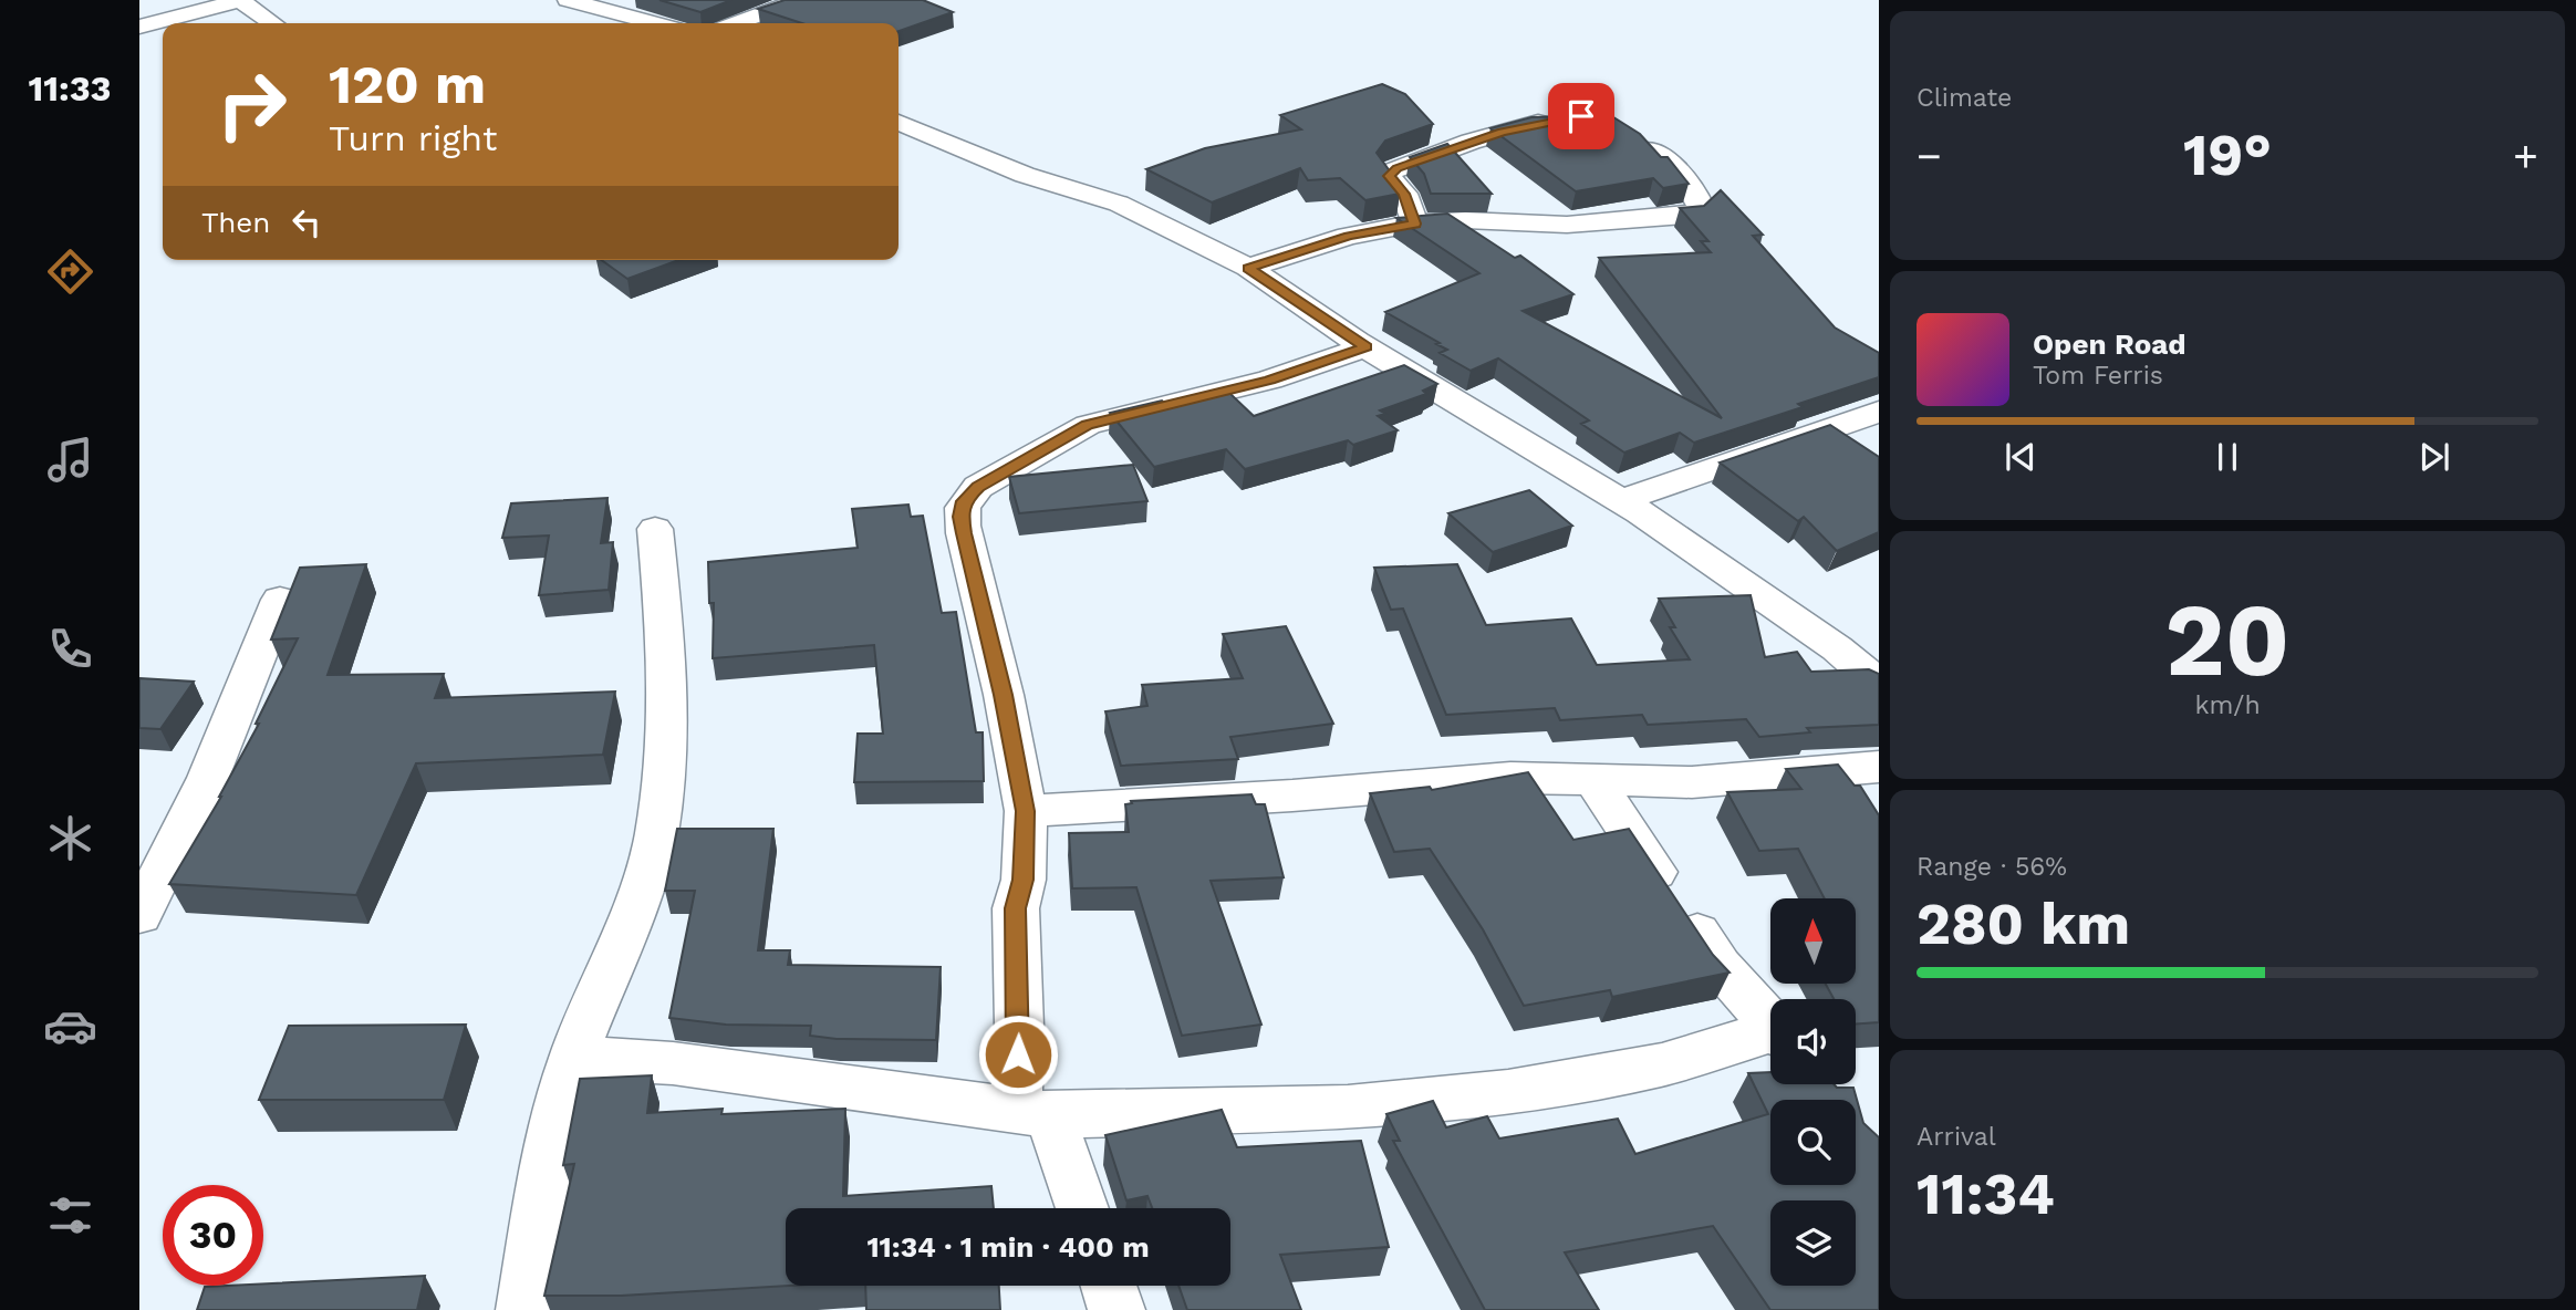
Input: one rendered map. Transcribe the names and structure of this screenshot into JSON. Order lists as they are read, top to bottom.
{
  "north": "top",
  "page": {
    "tabs": "11:33",
    "tile": [
      "Climate",
      ["20", "km/h"],
      ["Range · 56%", "280 km"],
      ["Arrival", "11:34"]
    ],
    "turn": ["120 m", "Turn right"],
    "heat": ["−", "19°", "+"],
    "then": "Then",
    "song": ["Open Road", "Tom Ferris"],
    "limit": "30",
    "trip": "11:34 · 1 min · 400 m"
  }
}
